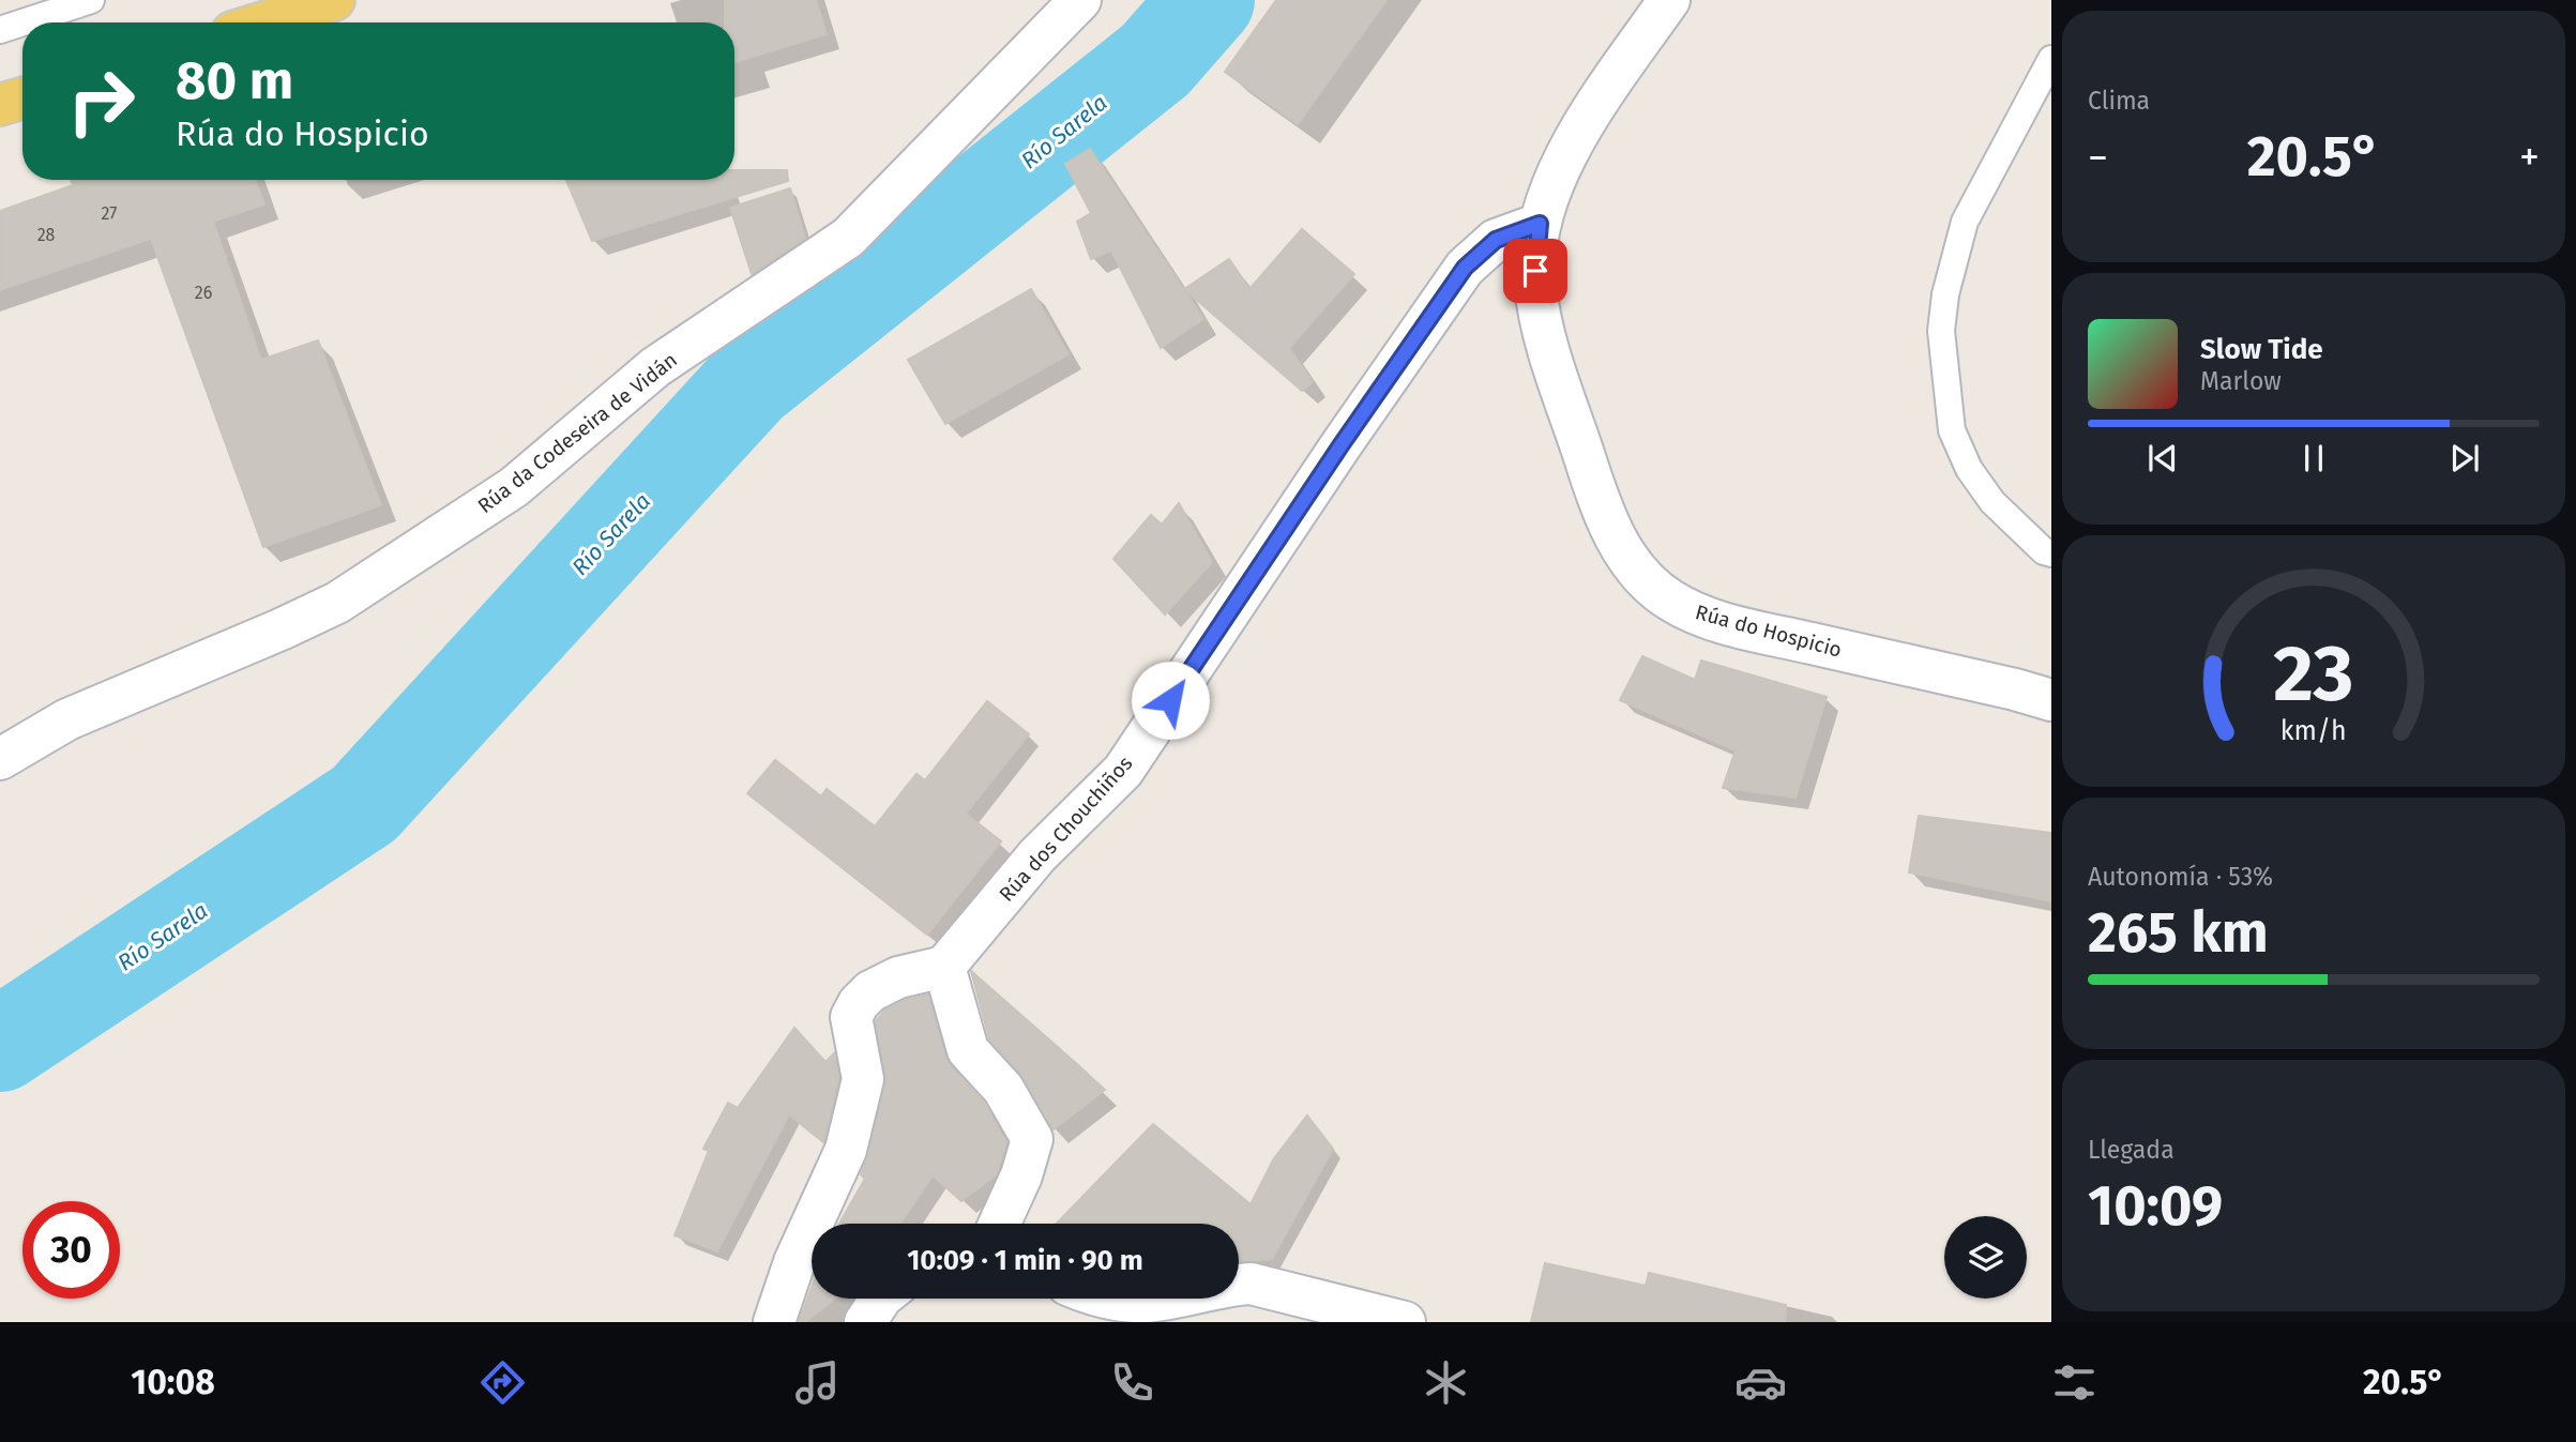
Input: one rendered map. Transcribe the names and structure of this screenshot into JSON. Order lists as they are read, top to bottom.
{
  "streets": {
    "street": ["Rúa da Codeseira de Vidán", "Rúa do Hospicio", "Rúa dos Chouchiños"]
  },
  "crossings": [
    ["Rúa do Hospicio", "Rúa dos Chouchiños"]
  ],
  "water": ["Río Sarela"],
  "house_numbers": ["27", "28", "26"],
  "page": {
    "tile": [
      "Clima",
      ["Autonomía · 53%", "265 km"],
      ["Llegada", "10:09"]
    ],
    "turn": ["80 m", "Rúa do Hospicio"],
    "heat": ["−", "20.5°", "+"],
    "song": ["Slow Tide", "Marlow"],
    "limit": "30",
    "trip": "10:09 · 1 min · 90 m",
    "tabs": ["10:08", "20.5°"],
    "gauge": ["23", "km/h"]
  }
}
